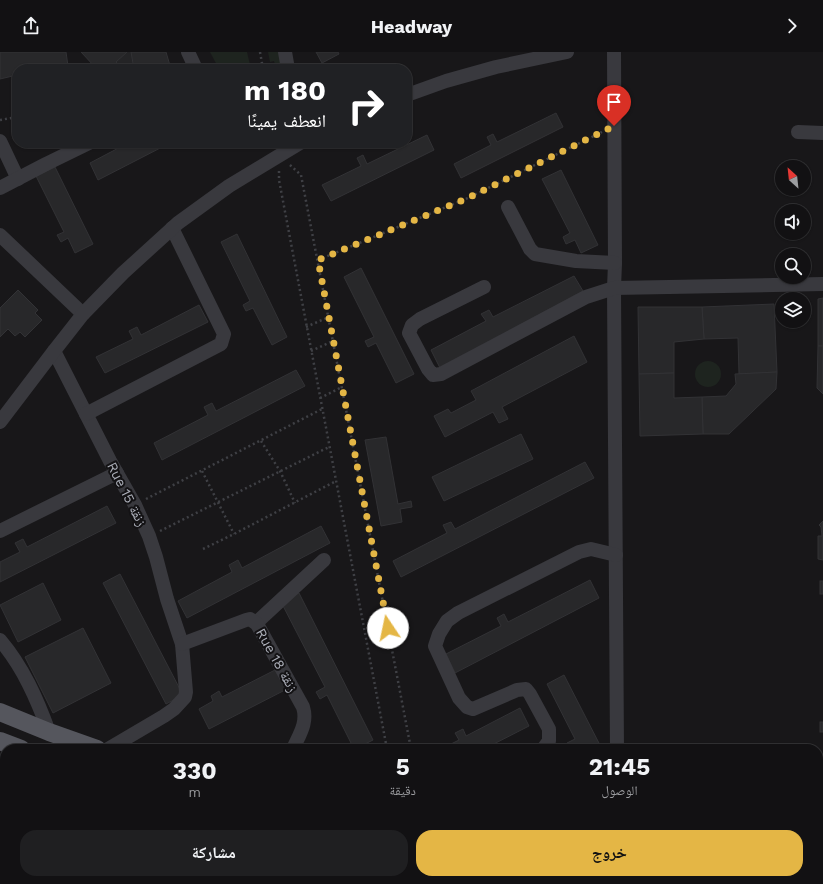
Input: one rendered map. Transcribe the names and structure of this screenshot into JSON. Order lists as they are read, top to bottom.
{
  "streets": {
    "street": ["Rue 15 زنقة", "Rue 18 زنقة"]
  },
  "crossings": [
    ["Rue 15 زنقة", "Rue 18 زنقة"]
  ],
  "north": "top left",
  "page": {
    "header": "Headway",
    "turn": ["180 m", "انعطف يمينًا"],
    "eta": [
      "21:45",
      "الوصول",
      "5",
      "دقيقة",
      "330",
      "m"
    ],
    "buttons": ["خروج", "مشاركة"]
  }
}
